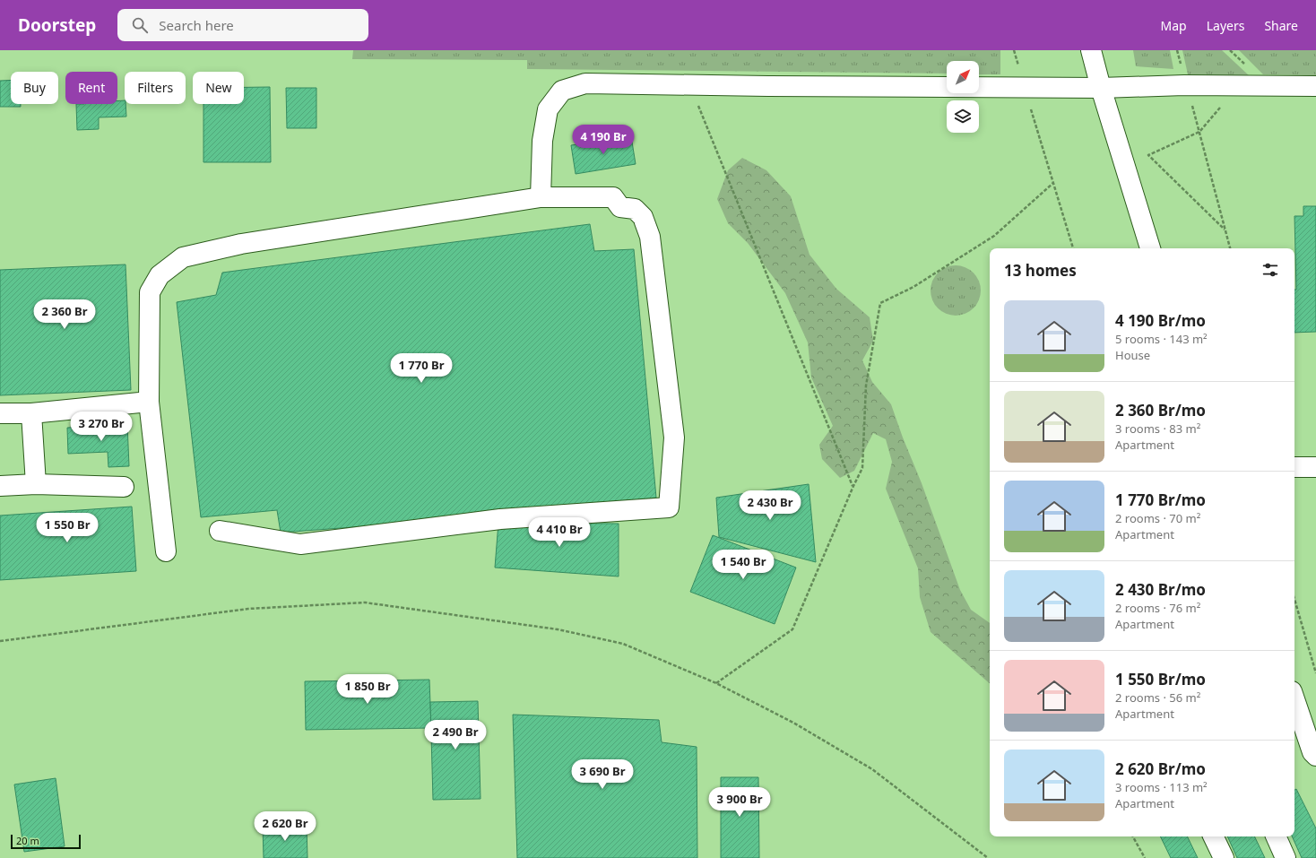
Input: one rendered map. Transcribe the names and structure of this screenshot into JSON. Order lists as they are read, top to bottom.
{
  "scale_bar": "20 m",
  "north": "top right",
  "page": {
    "header": "Doorstep",
    "search": "Search here",
    "nav": ["Map", "Layers", "Share"],
    "chip": [
      "Buy",
      "Rent",
      "Filters",
      "New"
    ],
    "price": [
      "4 190 Br",
      "2 360 Br",
      "1 770 Br",
      "3 270 Br",
      "2 430 Br",
      "1 550 Br",
      "4 410 Br",
      "1 540 Br",
      "1 850 Br",
      "2 490 Br",
      "3 690 Br",
      "3 900 Br",
      "2 620 Br"
    ],
    "heading": "13 homes",
    "list": [
      {
        "name": "4 190 Br/mo",
        "note": "5 rooms · 143 m² · House"
      },
      {
        "name": "2 360 Br/mo",
        "note": "3 rooms · 83 m² · Apartment"
      },
      {
        "name": "1 770 Br/mo",
        "note": "2 rooms · 70 m² · Apartment"
      },
      {
        "name": "2 430 Br/mo",
        "note": "2 rooms · 76 m² · Apartment"
      },
      {
        "name": "1 550 Br/mo",
        "note": "2 rooms · 56 m² · Apartment"
      },
      {
        "name": "2 620 Br/mo",
        "note": "3 rooms · 113 m² · Apartment"
      }
    ],
    "scale": "20 m"
  }
}
